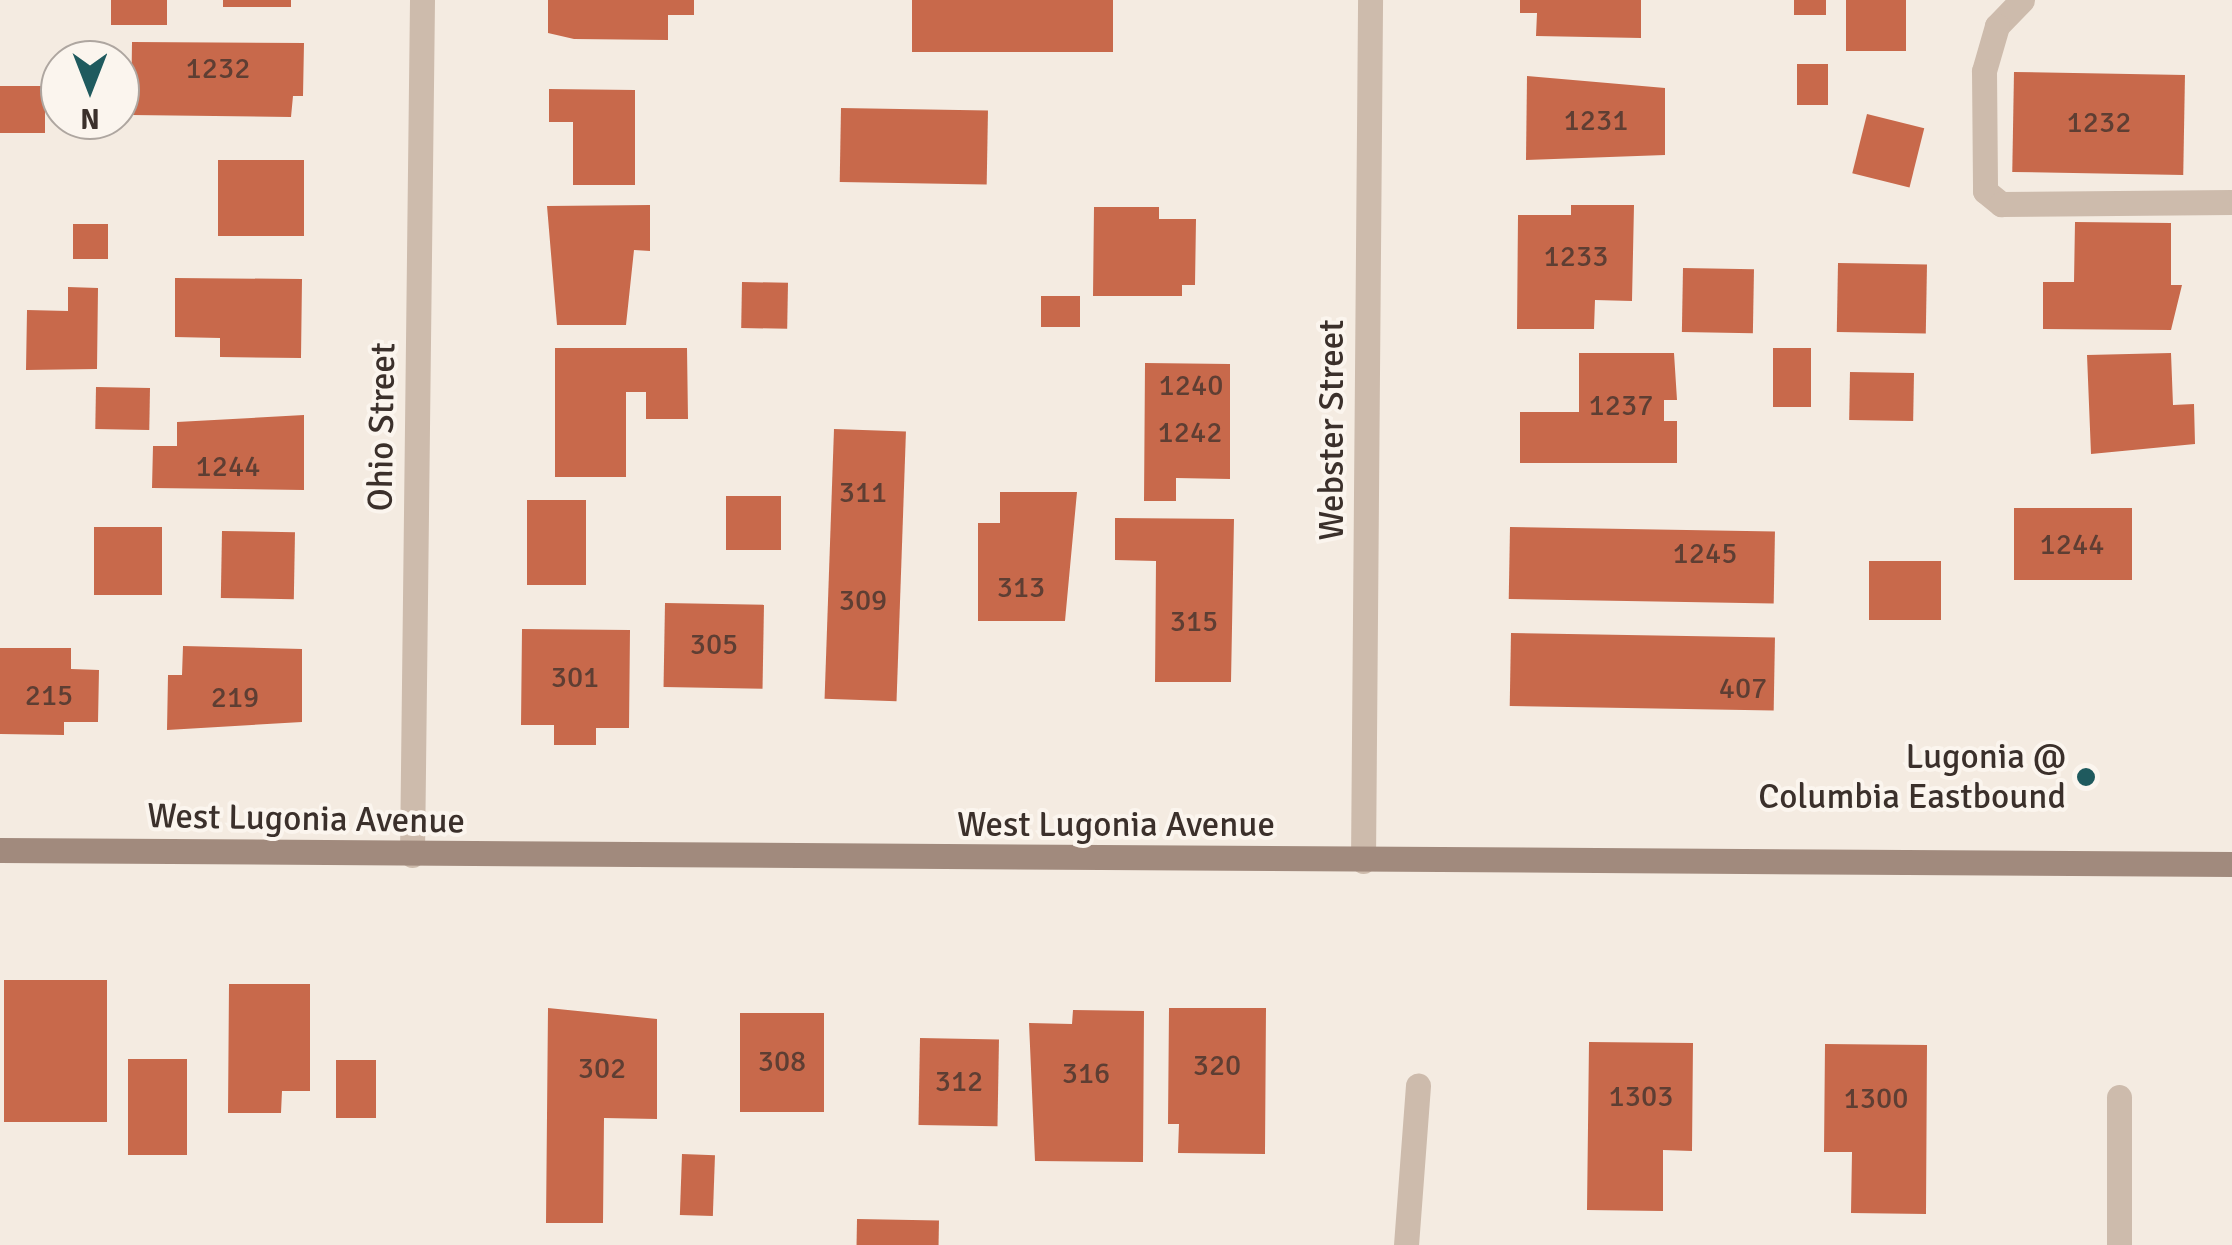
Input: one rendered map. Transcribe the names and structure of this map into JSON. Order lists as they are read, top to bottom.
{
  "streets": {
    "main road": ["West Lugonia Avenue"],
    "street": ["Ohio Street", "Webster Street"]
  },
  "crossings": [
    ["Ohio Street", "West Lugonia Avenue"],
    ["Webster Street", "West Lugonia Avenue"]
  ],
  "places": ["Lugonia @ Columbia Eastbound"],
  "house_numbers": [
    "1232",
    "1231",
    "1232",
    "1233",
    "1240",
    "1237",
    "1242",
    "1244",
    "311",
    "1244",
    "1245",
    "313",
    "309",
    "315",
    "305",
    "301",
    "407",
    "215",
    "219",
    "308",
    "320",
    "302",
    "316",
    "312",
    "1303",
    "1300"
  ],
  "north": "bottom"
}
